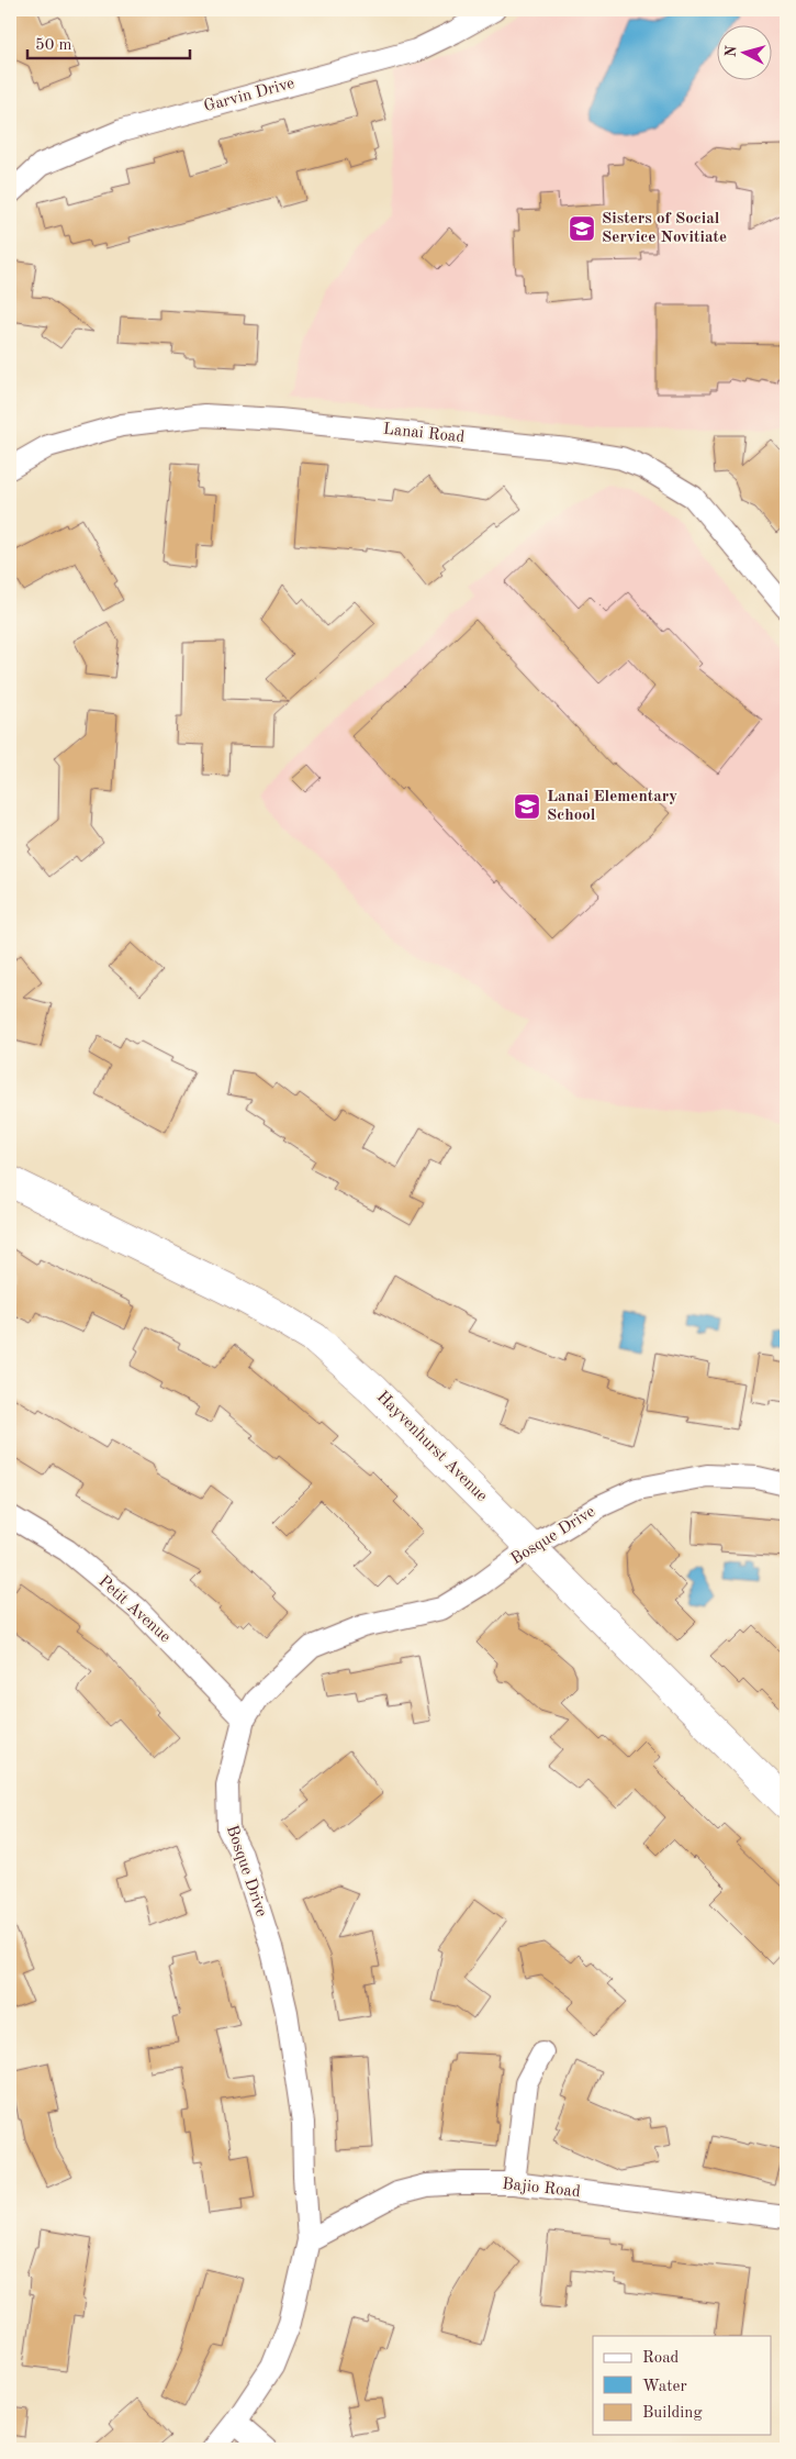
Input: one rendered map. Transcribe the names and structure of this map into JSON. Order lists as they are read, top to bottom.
{
  "streets": {
    "main road": ["Hayvenhurst Avenue"],
    "street": [
      "Garvin Drive",
      "Lanai Road",
      "Bosque Drive",
      "Petit Avenue",
      "Bajio Road"
    ]
  },
  "crossings": [
    ["Hayvenhurst Avenue", "Bosque Drive"],
    ["Bosque Drive", "Petit Avenue"],
    ["Bosque Drive", "Bajio Road"]
  ],
  "places": {
    "school or university": ["Sisters of Social Service Novitiate", "Lanai Elementary School"]
  },
  "legend": ["Road", "Water", "Building"],
  "scale_bar": "50 m",
  "north": "left"
}
